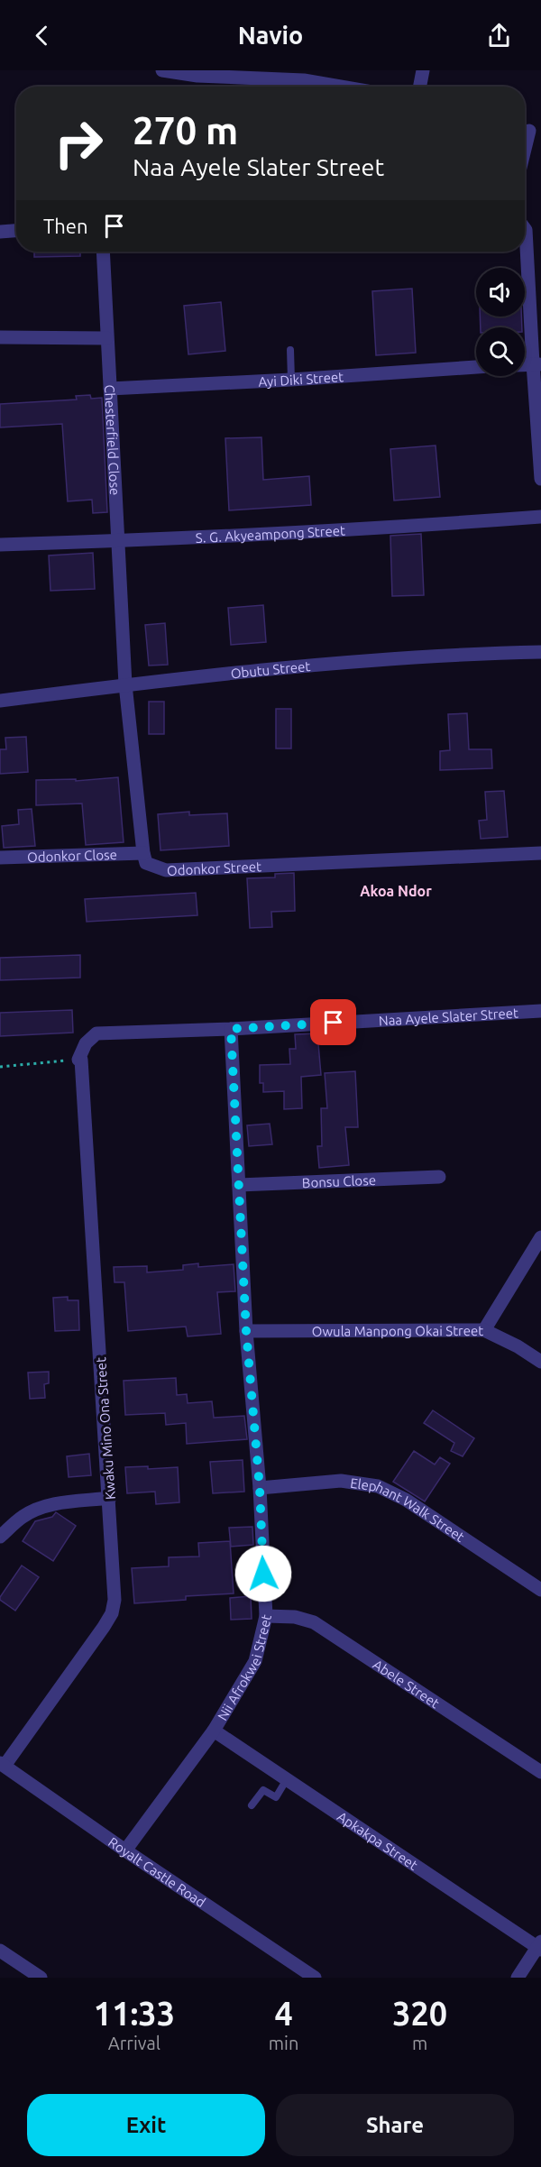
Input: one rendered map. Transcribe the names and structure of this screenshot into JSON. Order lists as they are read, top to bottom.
{
  "streets": {
    "street": [
      "Ayi Diki Street",
      "Chesterfield Close",
      "S. G. Akyeampong Street",
      "Obutu Street",
      "Odonkor Close",
      "Odonkor Street",
      "Naa Ayele Slater Street",
      "Bonsu Close",
      "Owula Manpong Okai Street",
      "Kwaku Mino Ona Street",
      "Elephant Walk Street",
      "Nii Afrokwei Street",
      "Abele Street",
      "Apkakpa Street",
      "Royalt Castle Road"
    ]
  },
  "crossings": [
    ["Ayi Diki Street", "Chesterfield Close"],
    ["Chesterfield Close", "S. G. Akyeampong Street"],
    ["Odonkor Close", "Odonkor Street"],
    ["Naa Ayele Slater Street", "Kwaku Mino Ona Street"],
    ["Naa Ayele Slater Street", "Nii Afrokwei Street"],
    ["Bonsu Close", "Nii Afrokwei Street"],
    ["Owula Manpong Okai Street", "Nii Afrokwei Street"],
    ["Kwaku Mino Ona Street", "Royalt Castle Road"],
    ["Elephant Walk Street", "Nii Afrokwei Street"],
    ["Nii Afrokwei Street", "Abele Street"],
    ["Nii Afrokwei Street", "Apkakpa Street"],
    ["Nii Afrokwei Street", "Royalt Castle Road"]
  ],
  "districts": ["Akoa Ndor"],
  "page": {
    "header": "Navio",
    "turn": ["270 m", "Naa Ayele Slater Street"],
    "then": "Then",
    "eta": [
      "11:33",
      "Arrival",
      "4",
      "min",
      "320",
      "m"
    ],
    "buttons": ["Exit", "Share"]
  }
}
